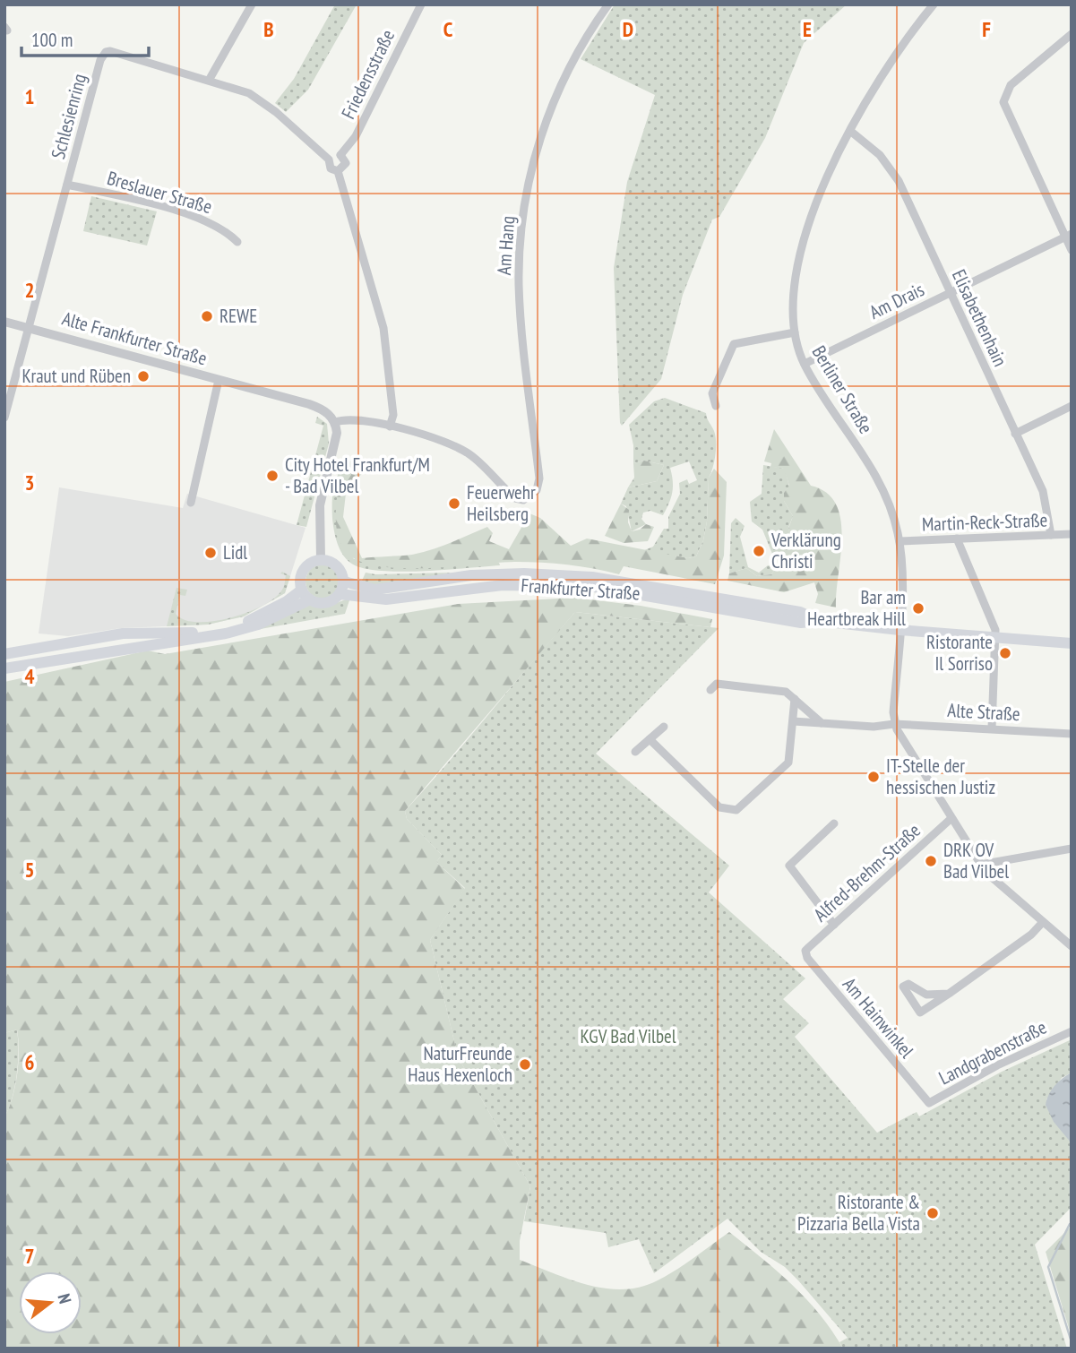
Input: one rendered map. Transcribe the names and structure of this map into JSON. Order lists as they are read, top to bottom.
{
  "streets": {
    "main road": ["Frankfurter Straße"],
    "street": [
      "Friedensstraße",
      "Schlesienring",
      "Breslauer Straße",
      "Am Hang",
      "Am Drais",
      "Elisabethenhain",
      "Alte Frankfurter Straße",
      "Berliner Straße",
      "Martin-Reck-Straße",
      "Alte Straße",
      "Alfred-Brehm-Straße",
      "Am Hainwinkel",
      "Landgrabenstraße"
    ]
  },
  "crossings": [
    ["Friedensstraße", "Schlesienring"],
    ["Schlesienring", "Breslauer Straße"],
    ["Schlesienring", "Am Hang"],
    ["Schlesienring", "Alte Frankfurter Straße"],
    ["Am Drais", "Elisabethenhain"],
    ["Am Drais", "Berliner Straße"],
    ["Elisabethenhain", "Berliner Straße"],
    ["Elisabethenhain", "Martin-Reck-Straße"],
    ["Berliner Straße", "Martin-Reck-Straße"],
    ["Berliner Straße", "Frankfurter Straße"],
    ["Berliner Straße", "Alte Straße"],
    ["Alfred-Brehm-Straße", "Am Hainwinkel"],
    ["Am Hainwinkel", "Landgrabenstraße"]
  ],
  "parks": ["KGV Bad Vilbel"],
  "places": [
    "REWE",
    "Kraut und Rüben",
    "City Hotel Frankfurt/M - Bad Vilbel",
    "Feuerwehr Heilsberg",
    "Verklärung Christi",
    "Lidl",
    "Bar am Heartbreak Hill",
    "Ristorante Il Sorriso",
    "IT-Stelle der hessischen Justiz",
    "DRK OV Bad Vilbel",
    "NaturFreunde Haus Hexenloch",
    "Ristorante & Pizzaria Bella Vista"
  ],
  "scale_bar": "100 m",
  "north": "right",
  "grid": {
    "columns": [
      "B",
      "C",
      "D",
      "E",
      "F"
    ],
    "rows": [
      "1",
      "2",
      "3",
      "4",
      "5",
      "6",
      "7"
    ]
  }
}
